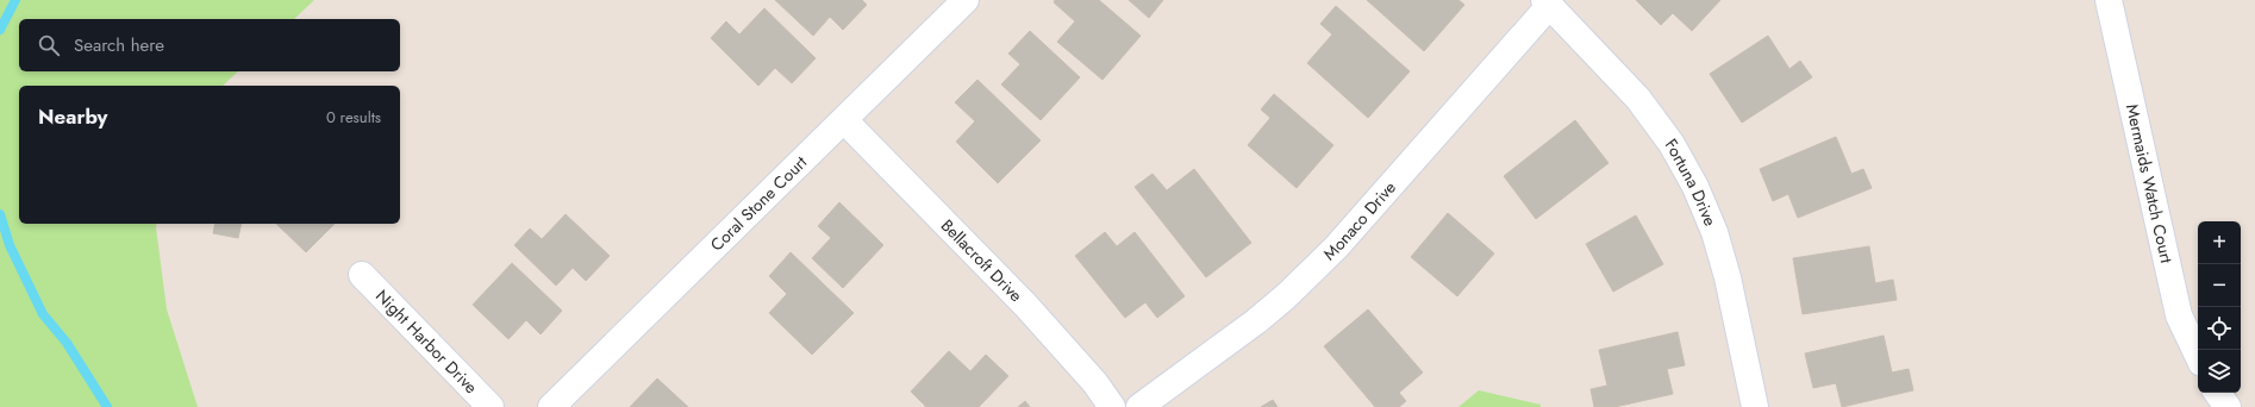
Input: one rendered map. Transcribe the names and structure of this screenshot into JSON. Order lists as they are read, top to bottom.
{
  "streets": {
    "street": [
      "Fortuna Drive",
      "Mermaids Watch Court",
      "Coral Stone Court",
      "Monaco Drive",
      "Bellacroft Drive",
      "Night Harbor Drive"
    ]
  },
  "crossings": [
    ["Fortuna Drive", "Monaco Drive"],
    ["Coral Stone Court", "Bellacroft Drive"]
  ],
  "page": {
    "search": "Search here",
    "heading": ["Nearby", "0 results"],
    "map_buttons": ["+", "−"]
  }
}
